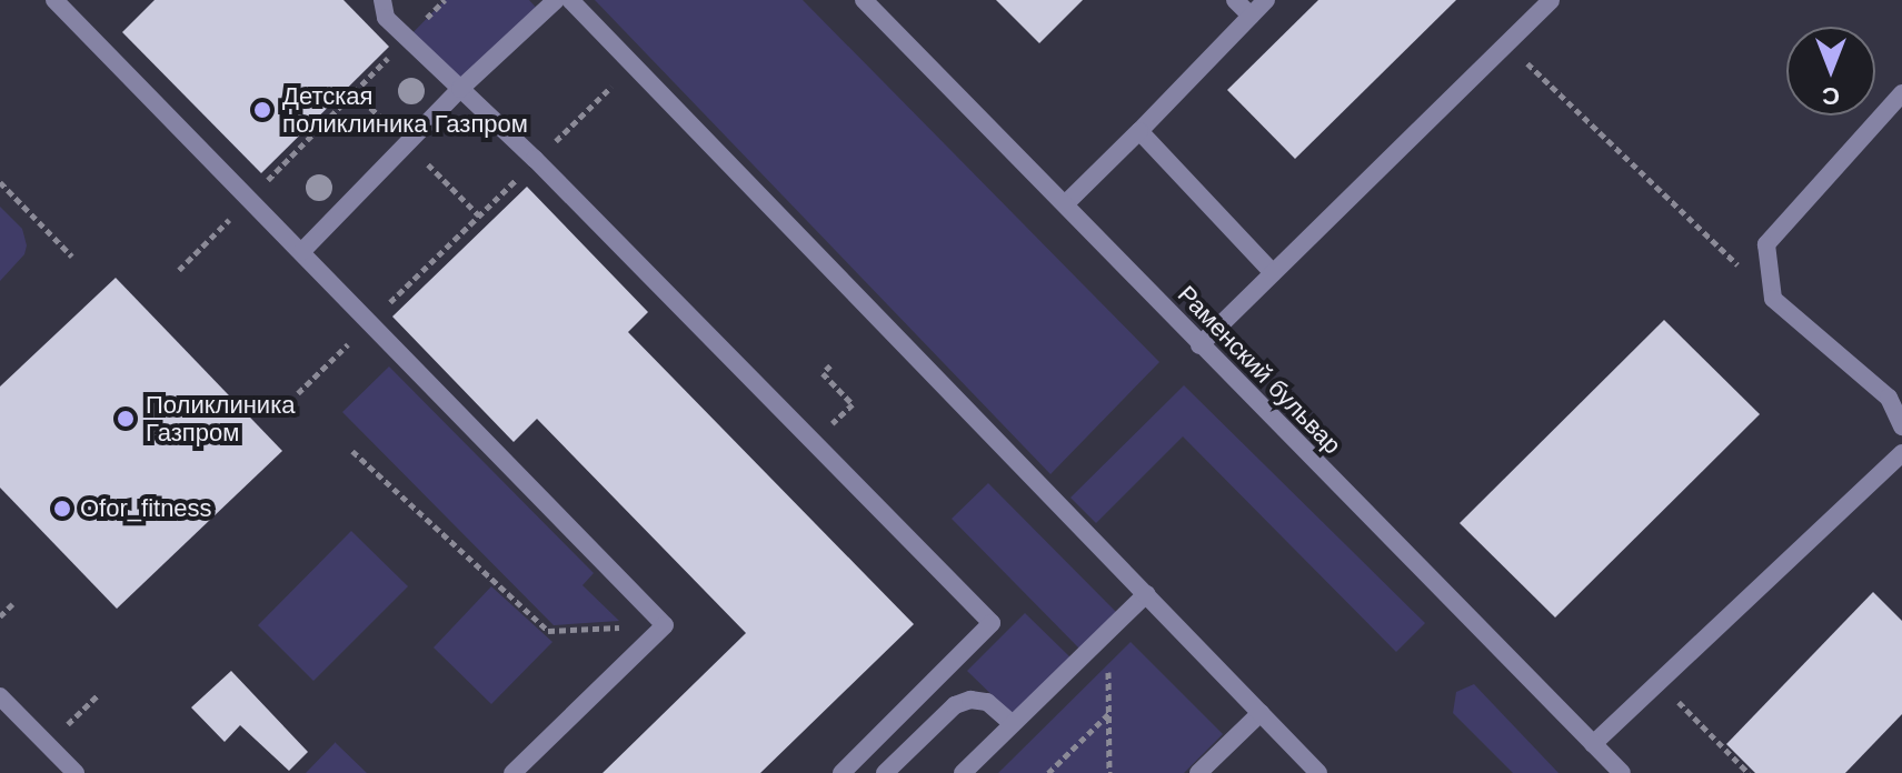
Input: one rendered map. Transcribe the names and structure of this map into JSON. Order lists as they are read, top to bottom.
{
  "streets": {
    "street": ["Раменский бульвар"]
  },
  "places": ["Детская поликлиника Газпром", "Поликлиника Газпром", "Ofor_fitness"],
  "north": "bottom"
}
